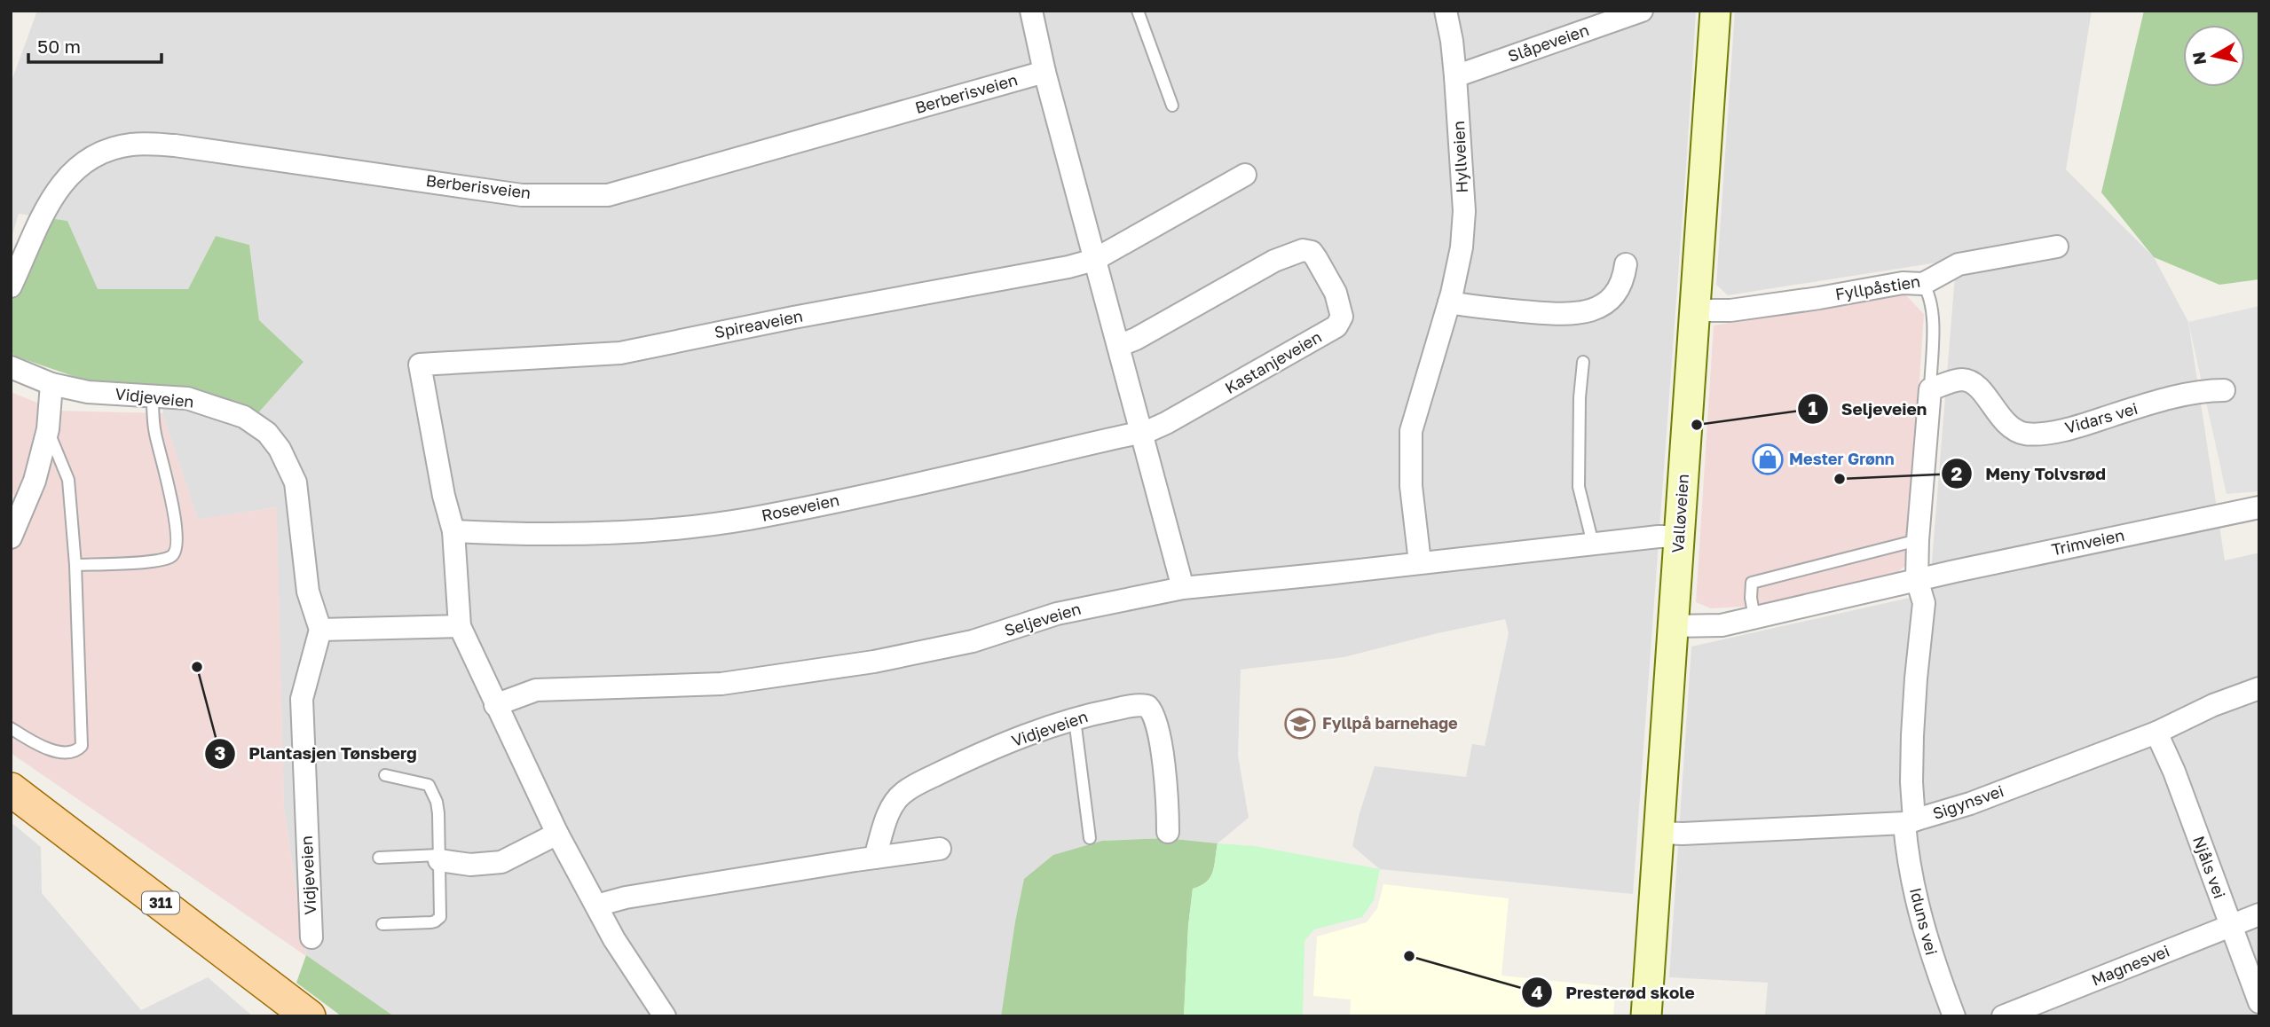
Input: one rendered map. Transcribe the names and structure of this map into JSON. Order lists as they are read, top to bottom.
{
  "streets": {
    "main road": ["Valløveien", "311"],
    "street": [
      "Slåpeveien",
      "Berberisveien",
      "Hyllveien",
      "Fyllpåstien",
      "Spireaveien",
      "Kastanjeveien",
      "Vidjeveien",
      "Vidars vei",
      "Roseveien",
      "Trimveien",
      "Seljeveien",
      "Sigynsvei",
      "Njåls vei",
      "Iduns vei",
      "Magnesvei"
    ]
  },
  "crossings": [
    ["Slåpeveien", "Hyllveien"],
    ["Hyllveien", "Seljeveien"],
    ["Fyllpåstien", "Valløveien"],
    ["Spireaveien", "Roseveien"],
    ["Kastanjeveien", "Roseveien"],
    ["Valløveien", "Trimveien"],
    ["Valløveien", "Seljeveien"],
    ["Valløveien", "Sigynsvei"],
    ["Sigynsvei", "Njåls vei"],
    ["Sigynsvei", "Iduns vei"],
    ["Njåls vei", "Magnesvei"]
  ],
  "places": {
    "other": [
      "Seljeveien",
      "Meny Tolvsrød",
      "Plantasjen Tønsberg",
      "Presterød skole"
    ],
    "shop": ["Mester Grønn"],
    "school or university": ["Fyllpå barnehage"]
  },
  "scale_bar": "50 m",
  "north": "left"
}
